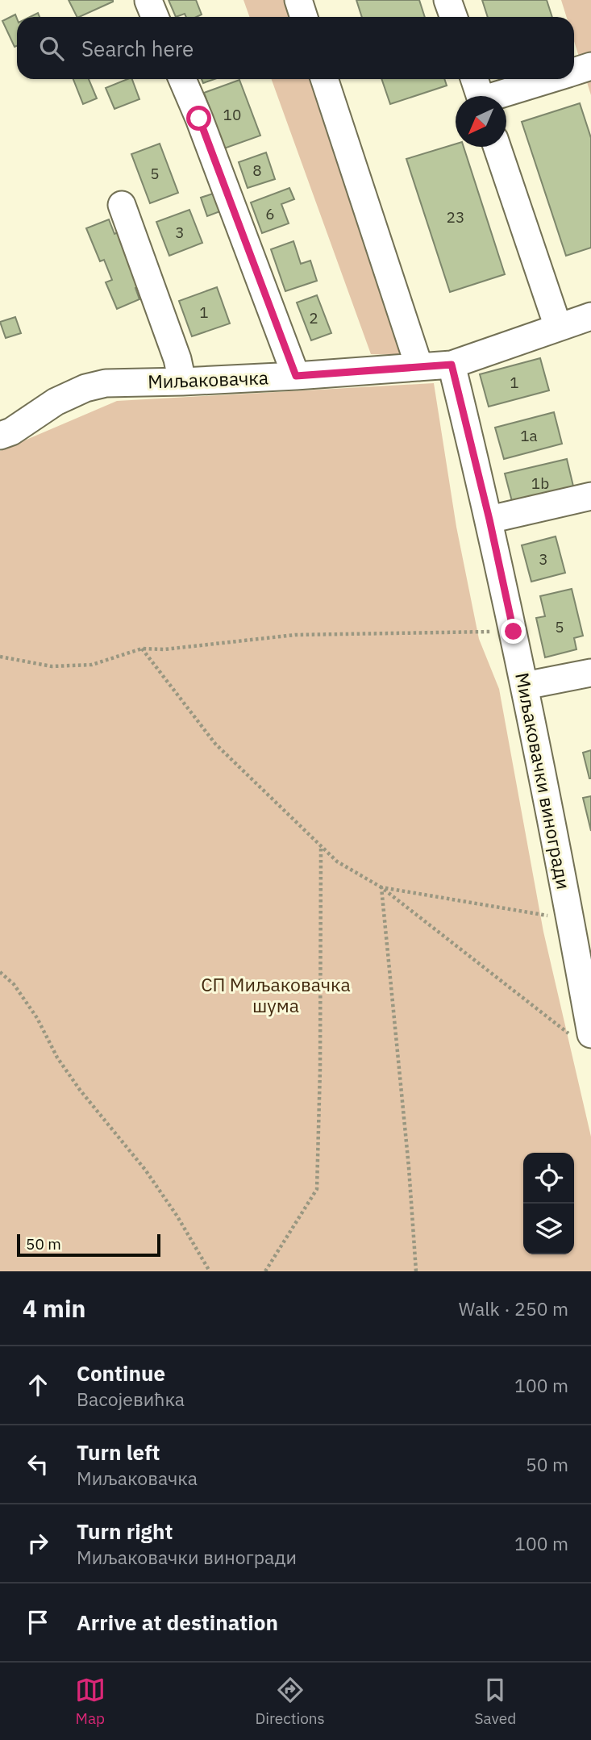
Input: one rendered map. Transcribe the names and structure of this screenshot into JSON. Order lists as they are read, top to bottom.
{
  "streets": {
    "street": ["Миљаковачка", "Миљаковачки виногради"]
  },
  "crossings": [
    ["Миљаковачка", "Миљаковачки виногради"]
  ],
  "parks": ["СП Миљаковачка шума"],
  "house_numbers": [
    "10",
    "8",
    "5",
    "6",
    "23",
    "3",
    "1",
    "2",
    "1",
    "1a",
    "1b",
    "3",
    "5"
  ],
  "scale_bar": "50 m",
  "north": "bottom left",
  "page": {
    "search": "Search here",
    "scale": "50 m",
    "heading": ["4 min", "Walk · 250 m"],
    "list": [
      ["Continue", "Васојевићка", "100 m"],
      ["Turn left", "Миљаковачка", "50 m"],
      ["Turn right", "Миљаковачки виногради", "100 m"],
      "Arrive at destination"
    ],
    "nav": ["Map", "Directions", "Saved"]
  }
}
